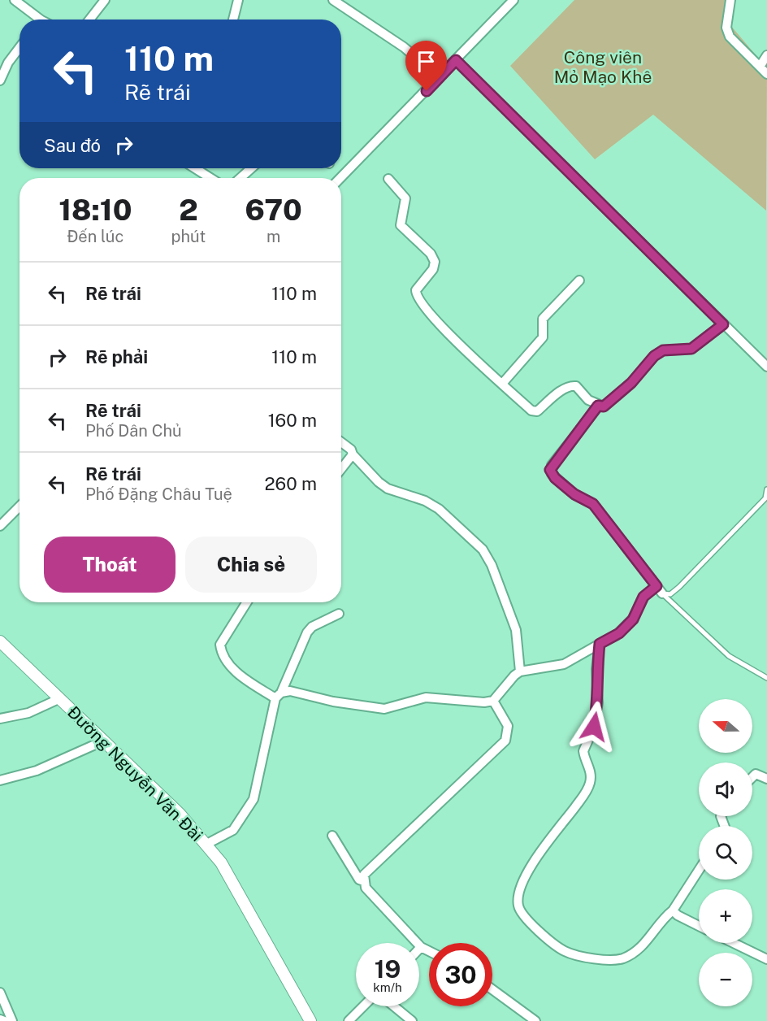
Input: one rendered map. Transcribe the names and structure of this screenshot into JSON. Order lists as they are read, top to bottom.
{
  "streets": {
    "street": ["Đường Nguyễn Văn Đài"]
  },
  "parks": ["Công viên Mỏ Mạo Khê"],
  "north": "left",
  "page": {
    "turn": ["110 m", "Rẽ trái"],
    "then": "Sau đó",
    "eta": [
      "18:10",
      "Đến lúc",
      "2",
      "phút",
      "670",
      "m"
    ],
    "list": [
      {
        "name": "Rẽ trái",
        "value": "110 m"
      },
      {
        "name": "Rẽ phải",
        "value": "110 m"
      },
      {
        "name": "Rẽ trái",
        "note": "Phố Dân Chủ",
        "value": "160 m"
      },
      {
        "name": "Rẽ trái",
        "note": "Phố Đặng Châu Tuệ",
        "value": "260 m"
      }
    ],
    "buttons": ["Thoát", "Chia sẻ"],
    "map_buttons": ["+", "−"],
    "speed": "19 km/h",
    "limit": "30"
  }
}
